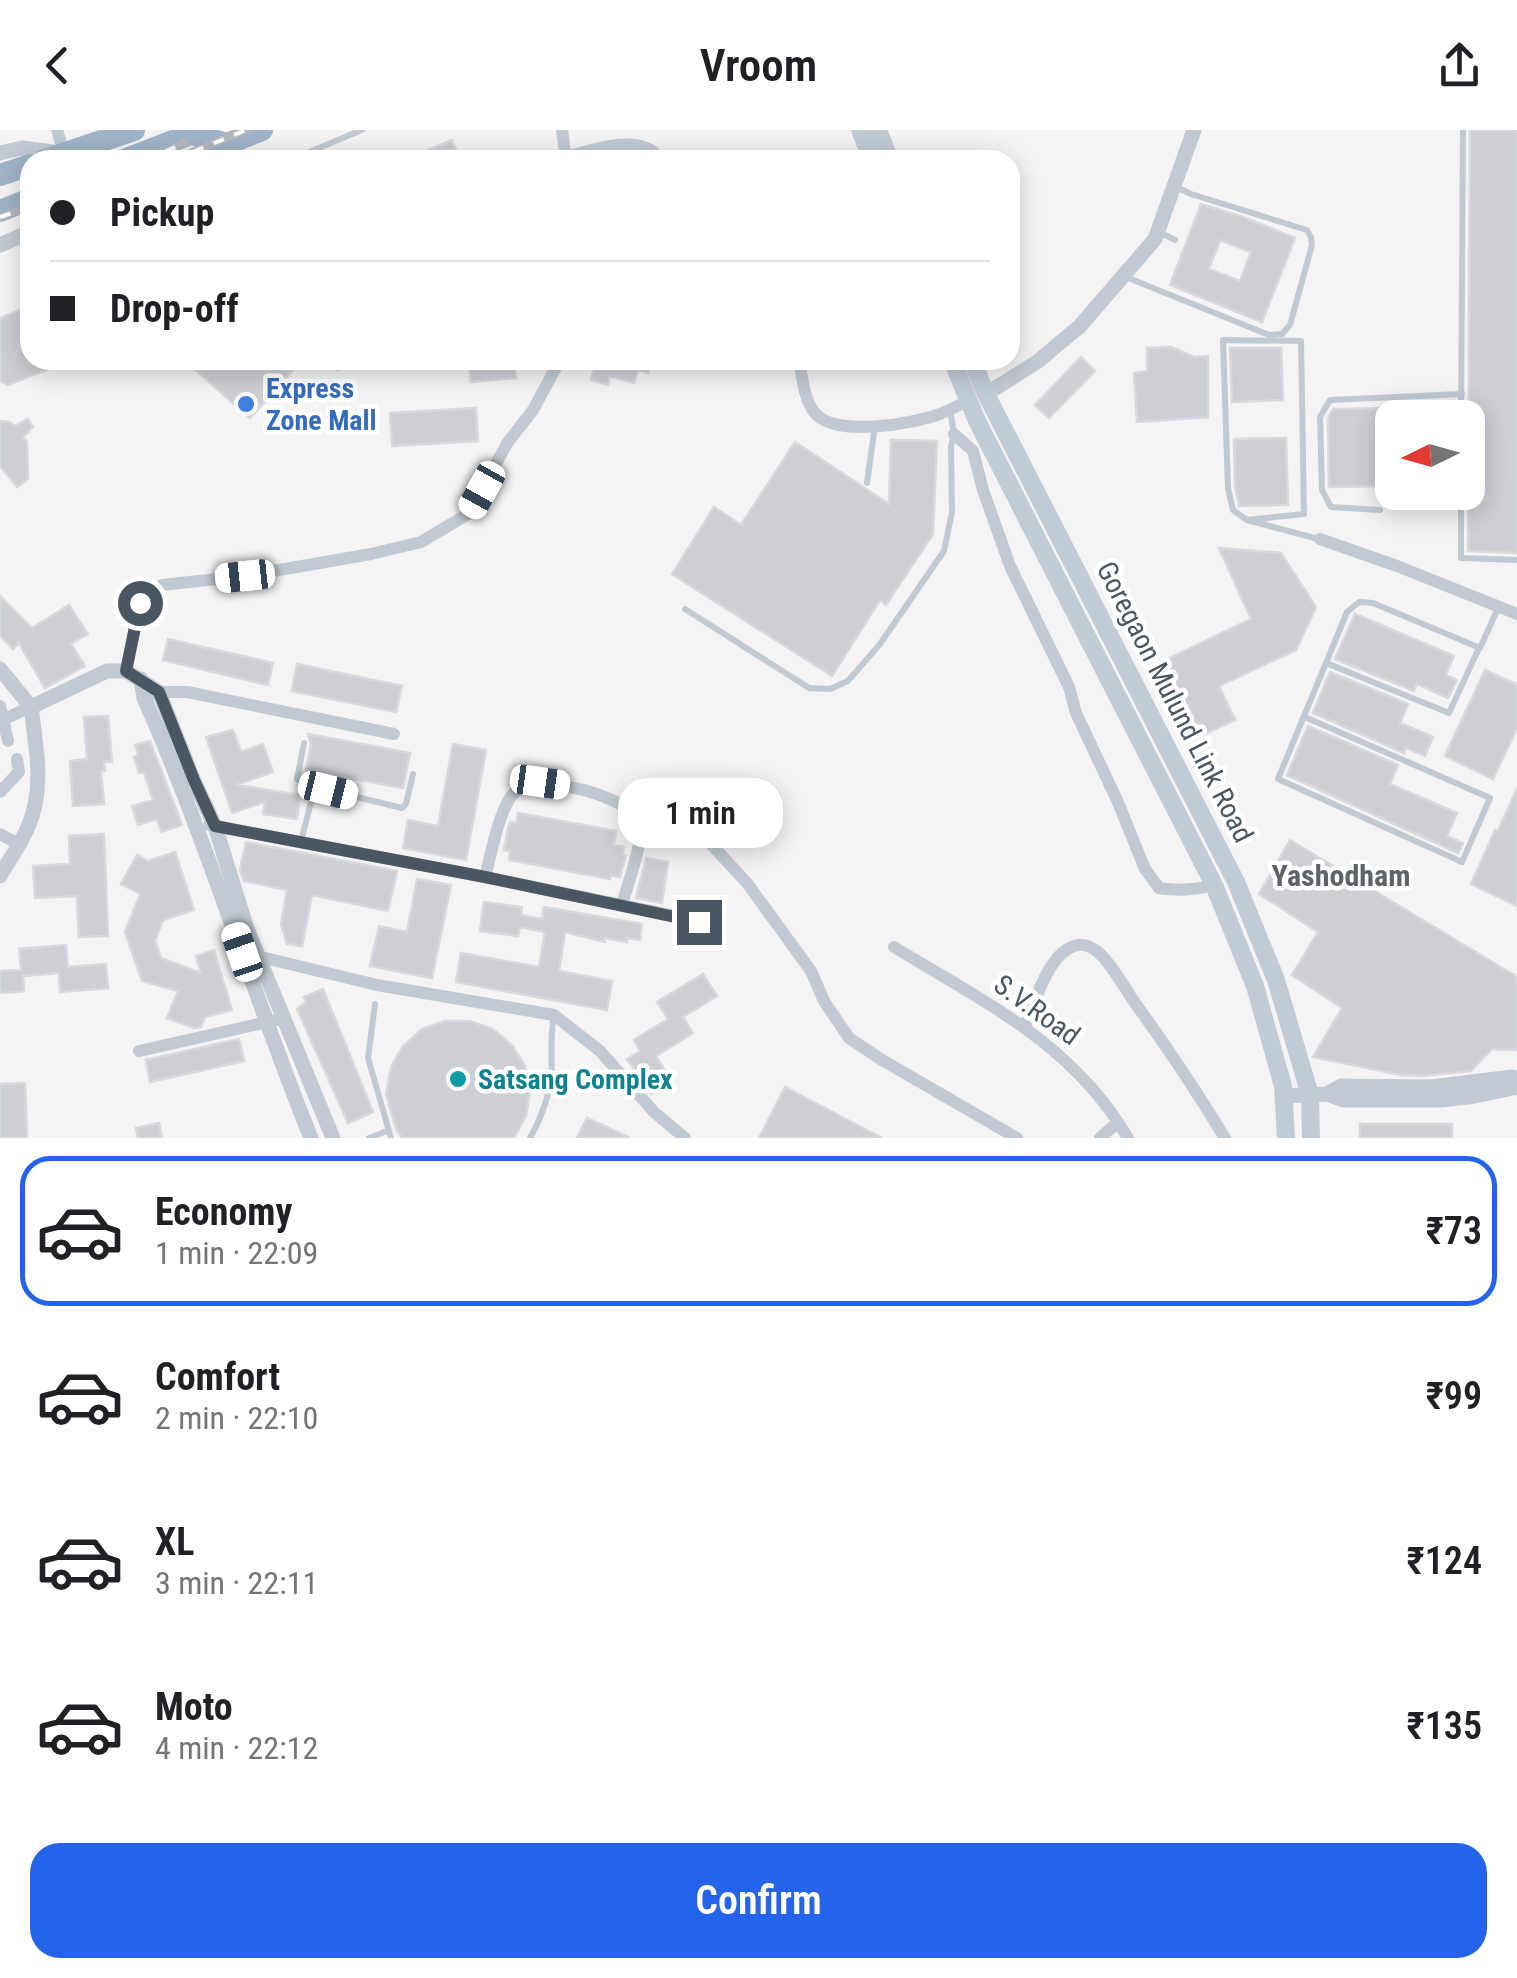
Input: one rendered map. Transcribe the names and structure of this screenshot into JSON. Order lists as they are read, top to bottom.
{
  "streets": {
    "main road": ["Goregaon Mulund Link Road"],
    "street": ["S.V.Road"]
  },
  "districts": ["Yashodham"],
  "places": ["Express Zone Mall", "Satsang Complex"],
  "north": "left",
  "page": {
    "header": "Vroom",
    "banner": ["Pickup", "Drop-off"],
    "bubble": "1 min",
    "list": [
      {
        "name": "Economy",
        "note": "1 min · 22:09",
        "value": "₹73"
      },
      {
        "name": "Comfort",
        "note": "2 min · 22:10",
        "value": "₹99"
      },
      {
        "name": "XL",
        "note": "3 min · 22:11",
        "value": "₹124"
      },
      {
        "name": "Moto",
        "note": "4 min · 22:12",
        "value": "₹135"
      }
    ],
    "buttons": "Confirm"
  }
}
